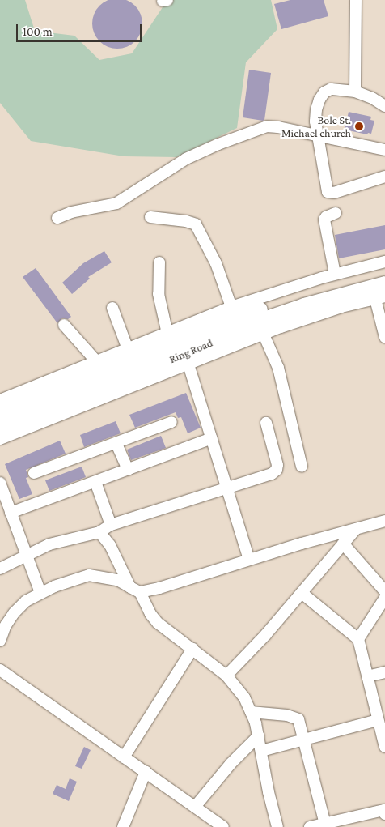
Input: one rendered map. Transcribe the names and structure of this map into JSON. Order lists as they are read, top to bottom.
{
  "streets": {
    "highway": ["Ring Road"]
  },
  "places": ["Bole St. Michael church"],
  "scale_bar": "100 m"
}
